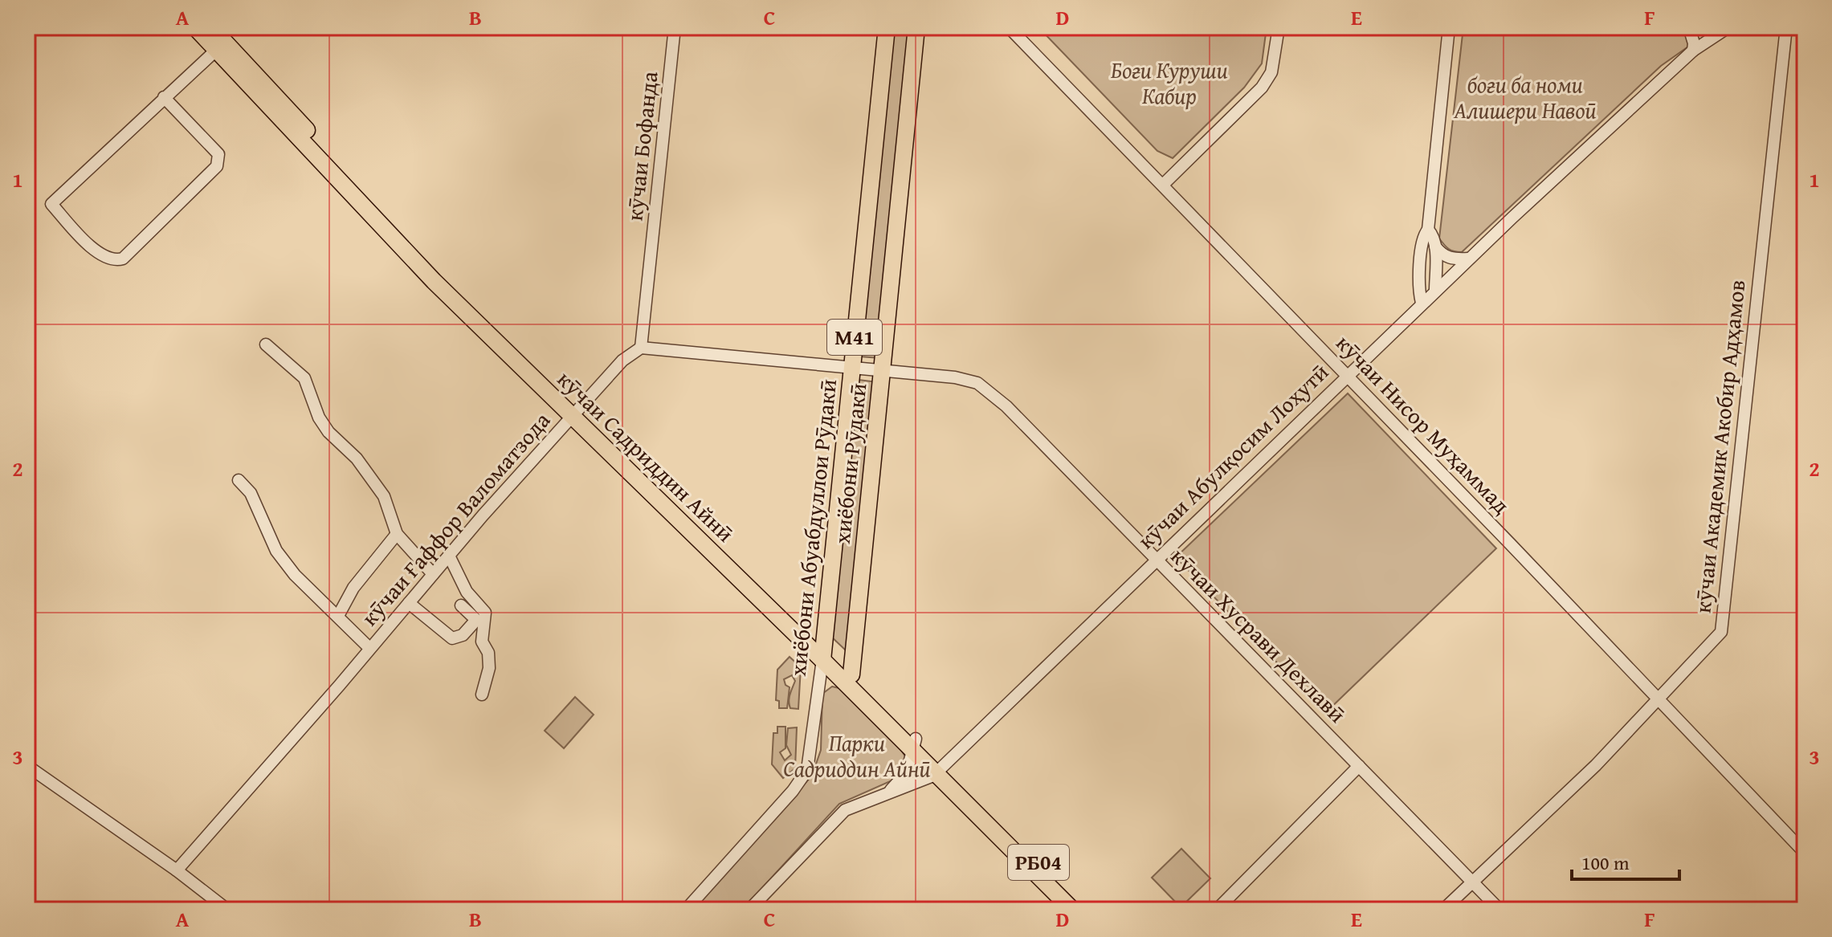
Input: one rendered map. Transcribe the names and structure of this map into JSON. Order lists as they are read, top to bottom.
{
  "streets": {
    "highway": [
      "M41",
      "кӯчаи Садриддин Айнӣ",
      "хиёбони Рӯдакӣ",
      "хиёбони Абуабдуллои Рӯдакӣ",
      "РБ04"
    ],
    "street": [
      "кӯчаи Бофанда",
      "кӯчаи Нисор Муҳаммад",
      "кӯчаи Академик Акобир Адҳамов",
      "кӯчаи Абулқосим Лоҳутӣ",
      "кӯчаи Ғаффор Валоматзода",
      "кӯчаи Хусрави Дехлавӣ"
    ]
  },
  "crossings": [
    ["кӯчаи Бофанда", "кӯчаи Ғаффор Валоматзода"],
    ["кӯчаи Нисор Муҳаммад", "кӯчаи Академик Акобир Адҳамов"],
    ["кӯчаи Нисор Муҳаммад", "кӯчаи Абулқосим Лоҳутӣ"],
    ["кӯчаи Академик Акобир Адҳамов", "кӯчаи Хусрави Дехлавӣ"],
    ["кӯчаи Садриддин Айнӣ", "кӯчаи Абулқосим Лоҳутӣ"],
    ["кӯчаи Садриддин Айнӣ", "хиёбони Рӯдакӣ"],
    ["кӯчаи Садриддин Айнӣ", "кӯчаи Ғаффор Валоматзода"],
    ["кӯчаи Садриддин Айнӣ", "хиёбони Абуабдуллои Рӯдакӣ"],
    ["кӯчаи Абулқосим Лоҳутӣ", "кӯчаи Хусрави Дехлавӣ"],
    ["хиёбони Рӯдакӣ", "кӯчаи Хусрави Дехлавӣ"]
  ],
  "parks": ["Боғи Куруши Кабир", "боғи ба номи Алишери Навоӣ", "Парки Садриддин Айнӣ"],
  "scale_bar": "100 m",
  "grid": {
    "columns": [
      "A",
      "B",
      "C",
      "D",
      "E",
      "F"
    ],
    "rows": ["1", "2", "3"]
  }
}
